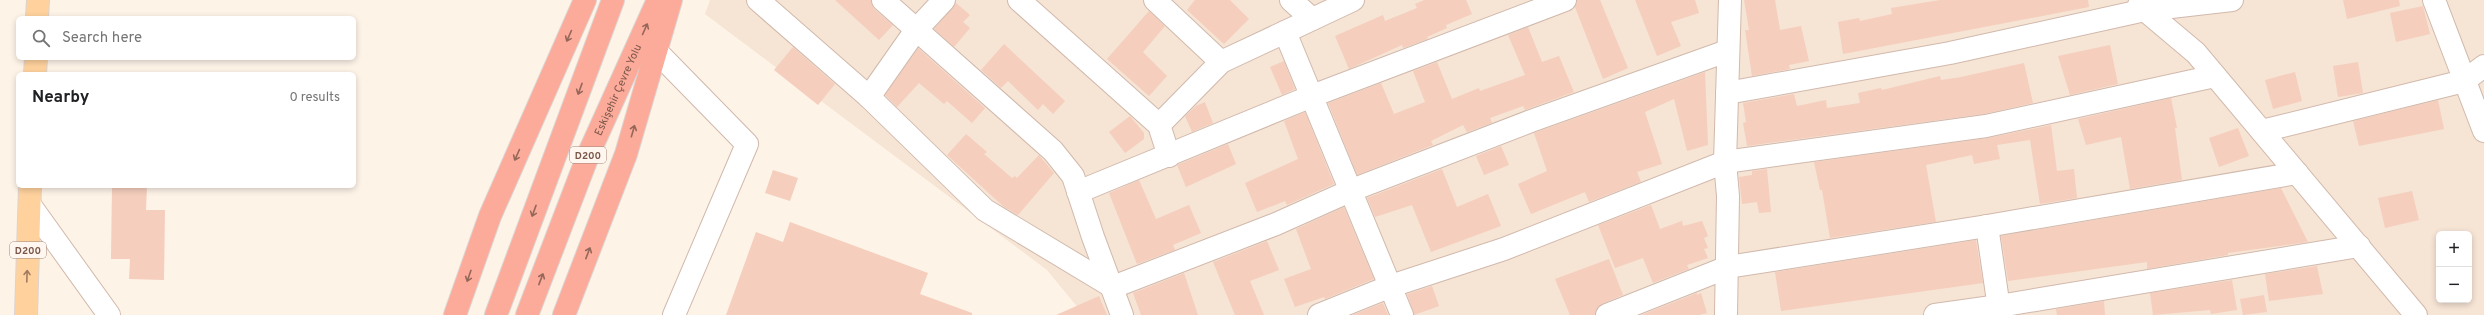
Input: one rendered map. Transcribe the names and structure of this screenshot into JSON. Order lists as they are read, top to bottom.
{
  "streets": {
    "highway": ["Eskişehir Çevre Yolu", "D200"]
  },
  "page": {
    "search": "Search here",
    "heading": ["Nearby", "0 results"],
    "map_buttons": ["+", "−"]
  }
}
